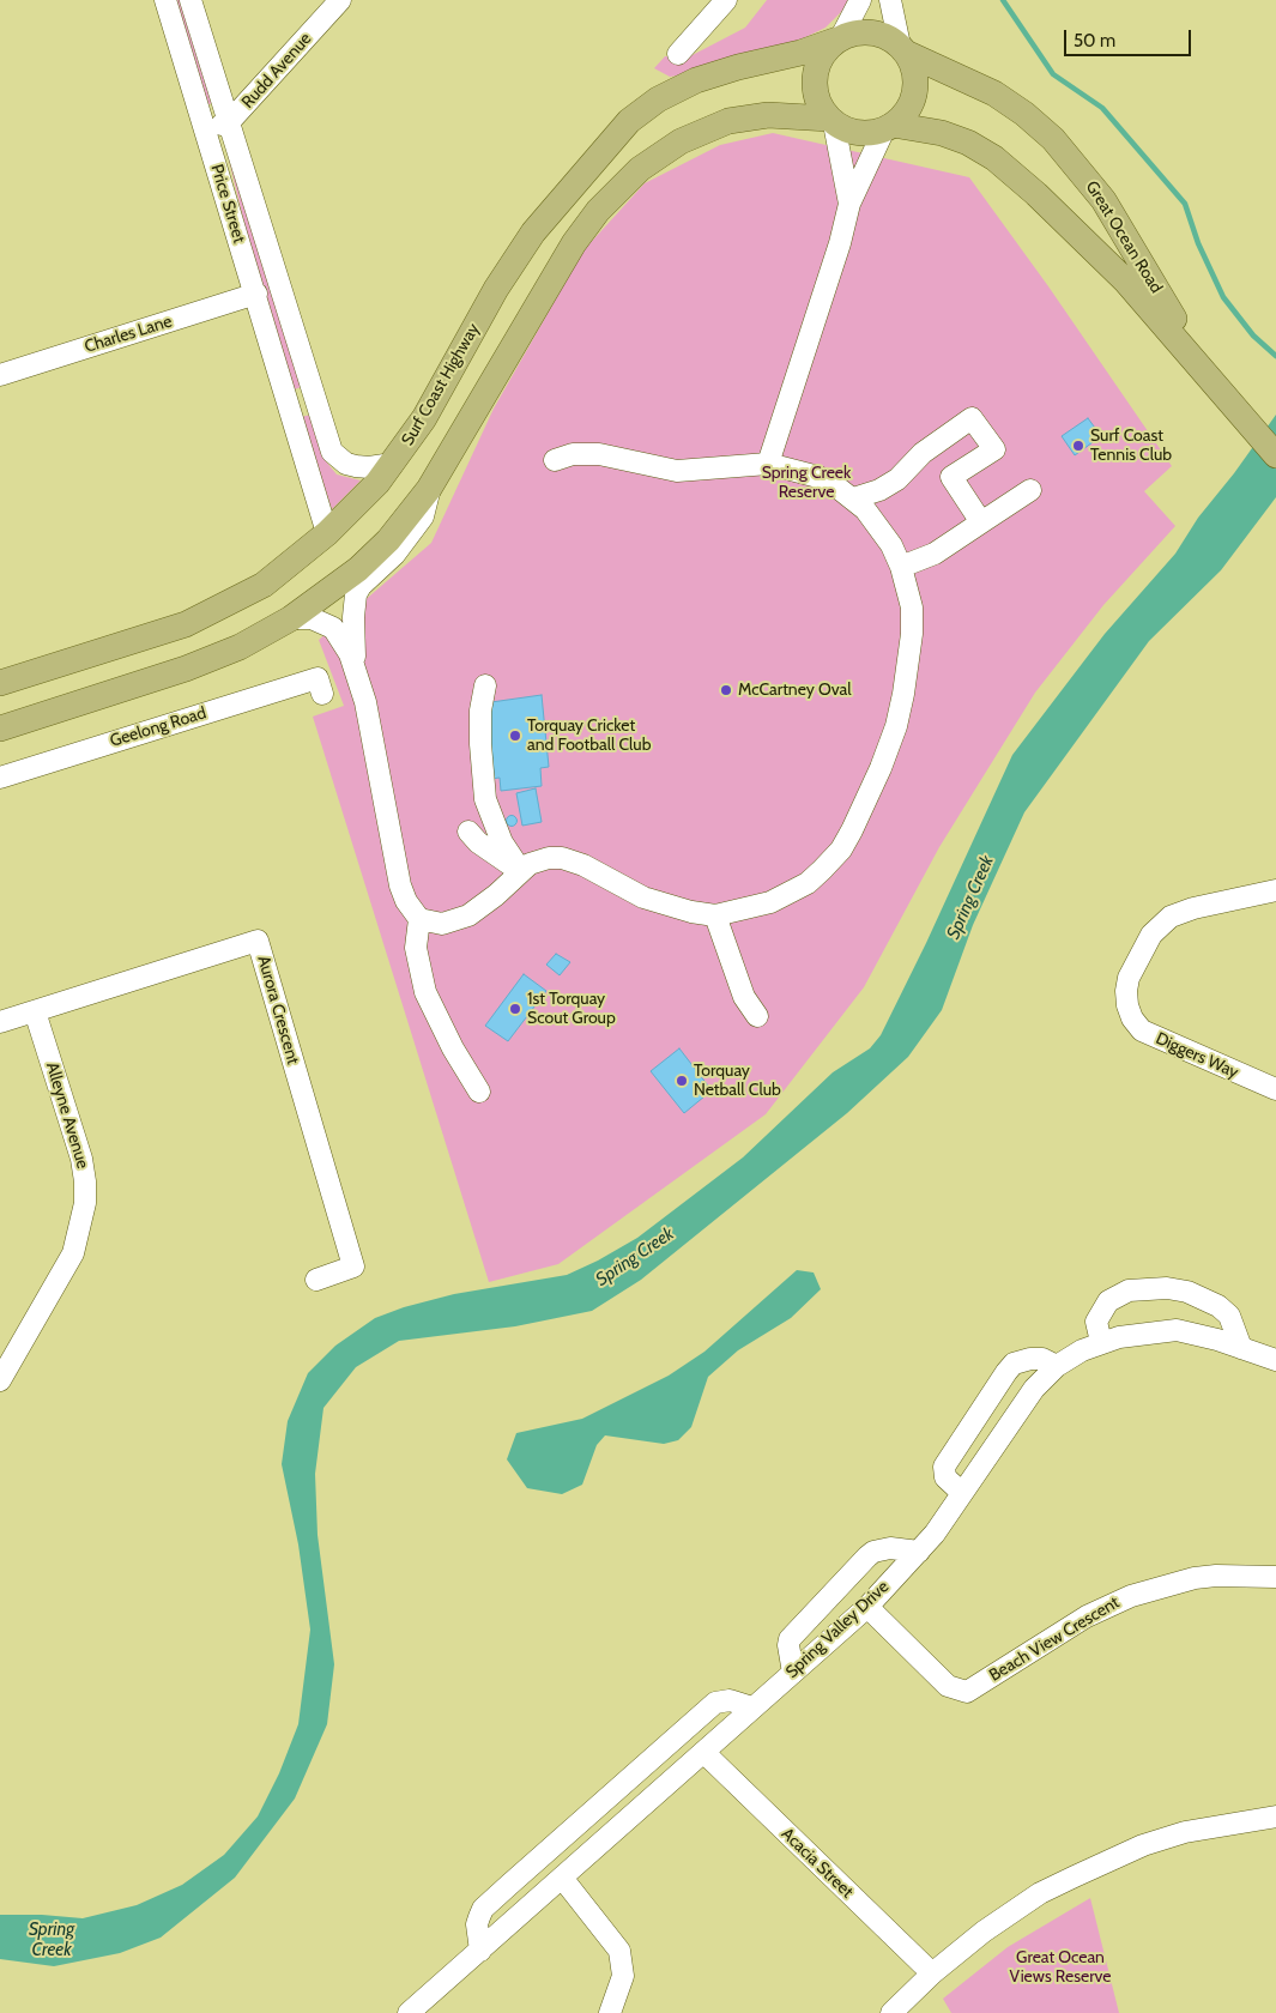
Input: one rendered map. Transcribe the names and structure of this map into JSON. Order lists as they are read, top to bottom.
{
  "streets": {
    "main road": ["Great Ocean Road", "Surf Coast Highway"],
    "street": [
      "Rudd Avenue",
      "Price Street",
      "Charles Lane",
      "Geelong Road",
      "Aurora Crescent",
      "Diggers Way",
      "Alleyne Avenue",
      "Spring Valley Drive",
      "Beach View Crescent",
      "Acacia Street"
    ]
  },
  "crossings": [
    ["Rudd Avenue", "Price Street"],
    ["Price Street", "Charles Lane"],
    ["Price Street", "Surf Coast Highway"],
    ["Great Ocean Road", "Surf Coast Highway"],
    ["Aurora Crescent", "Alleyne Avenue"],
    ["Spring Valley Drive", "Beach View Crescent"],
    ["Spring Valley Drive", "Acacia Street"]
  ],
  "water": ["Spring Creek"],
  "parks": ["Spring Creek Reserve", "Great Ocean Views Reserve"],
  "places": [
    "Surf Coast Tennis Club",
    "McCartney Oval",
    "Torquay Cricket and Football Club",
    "1st Torquay Scout Group",
    "Torquay Netball Club"
  ],
  "scale_bar": "50 m"
}
